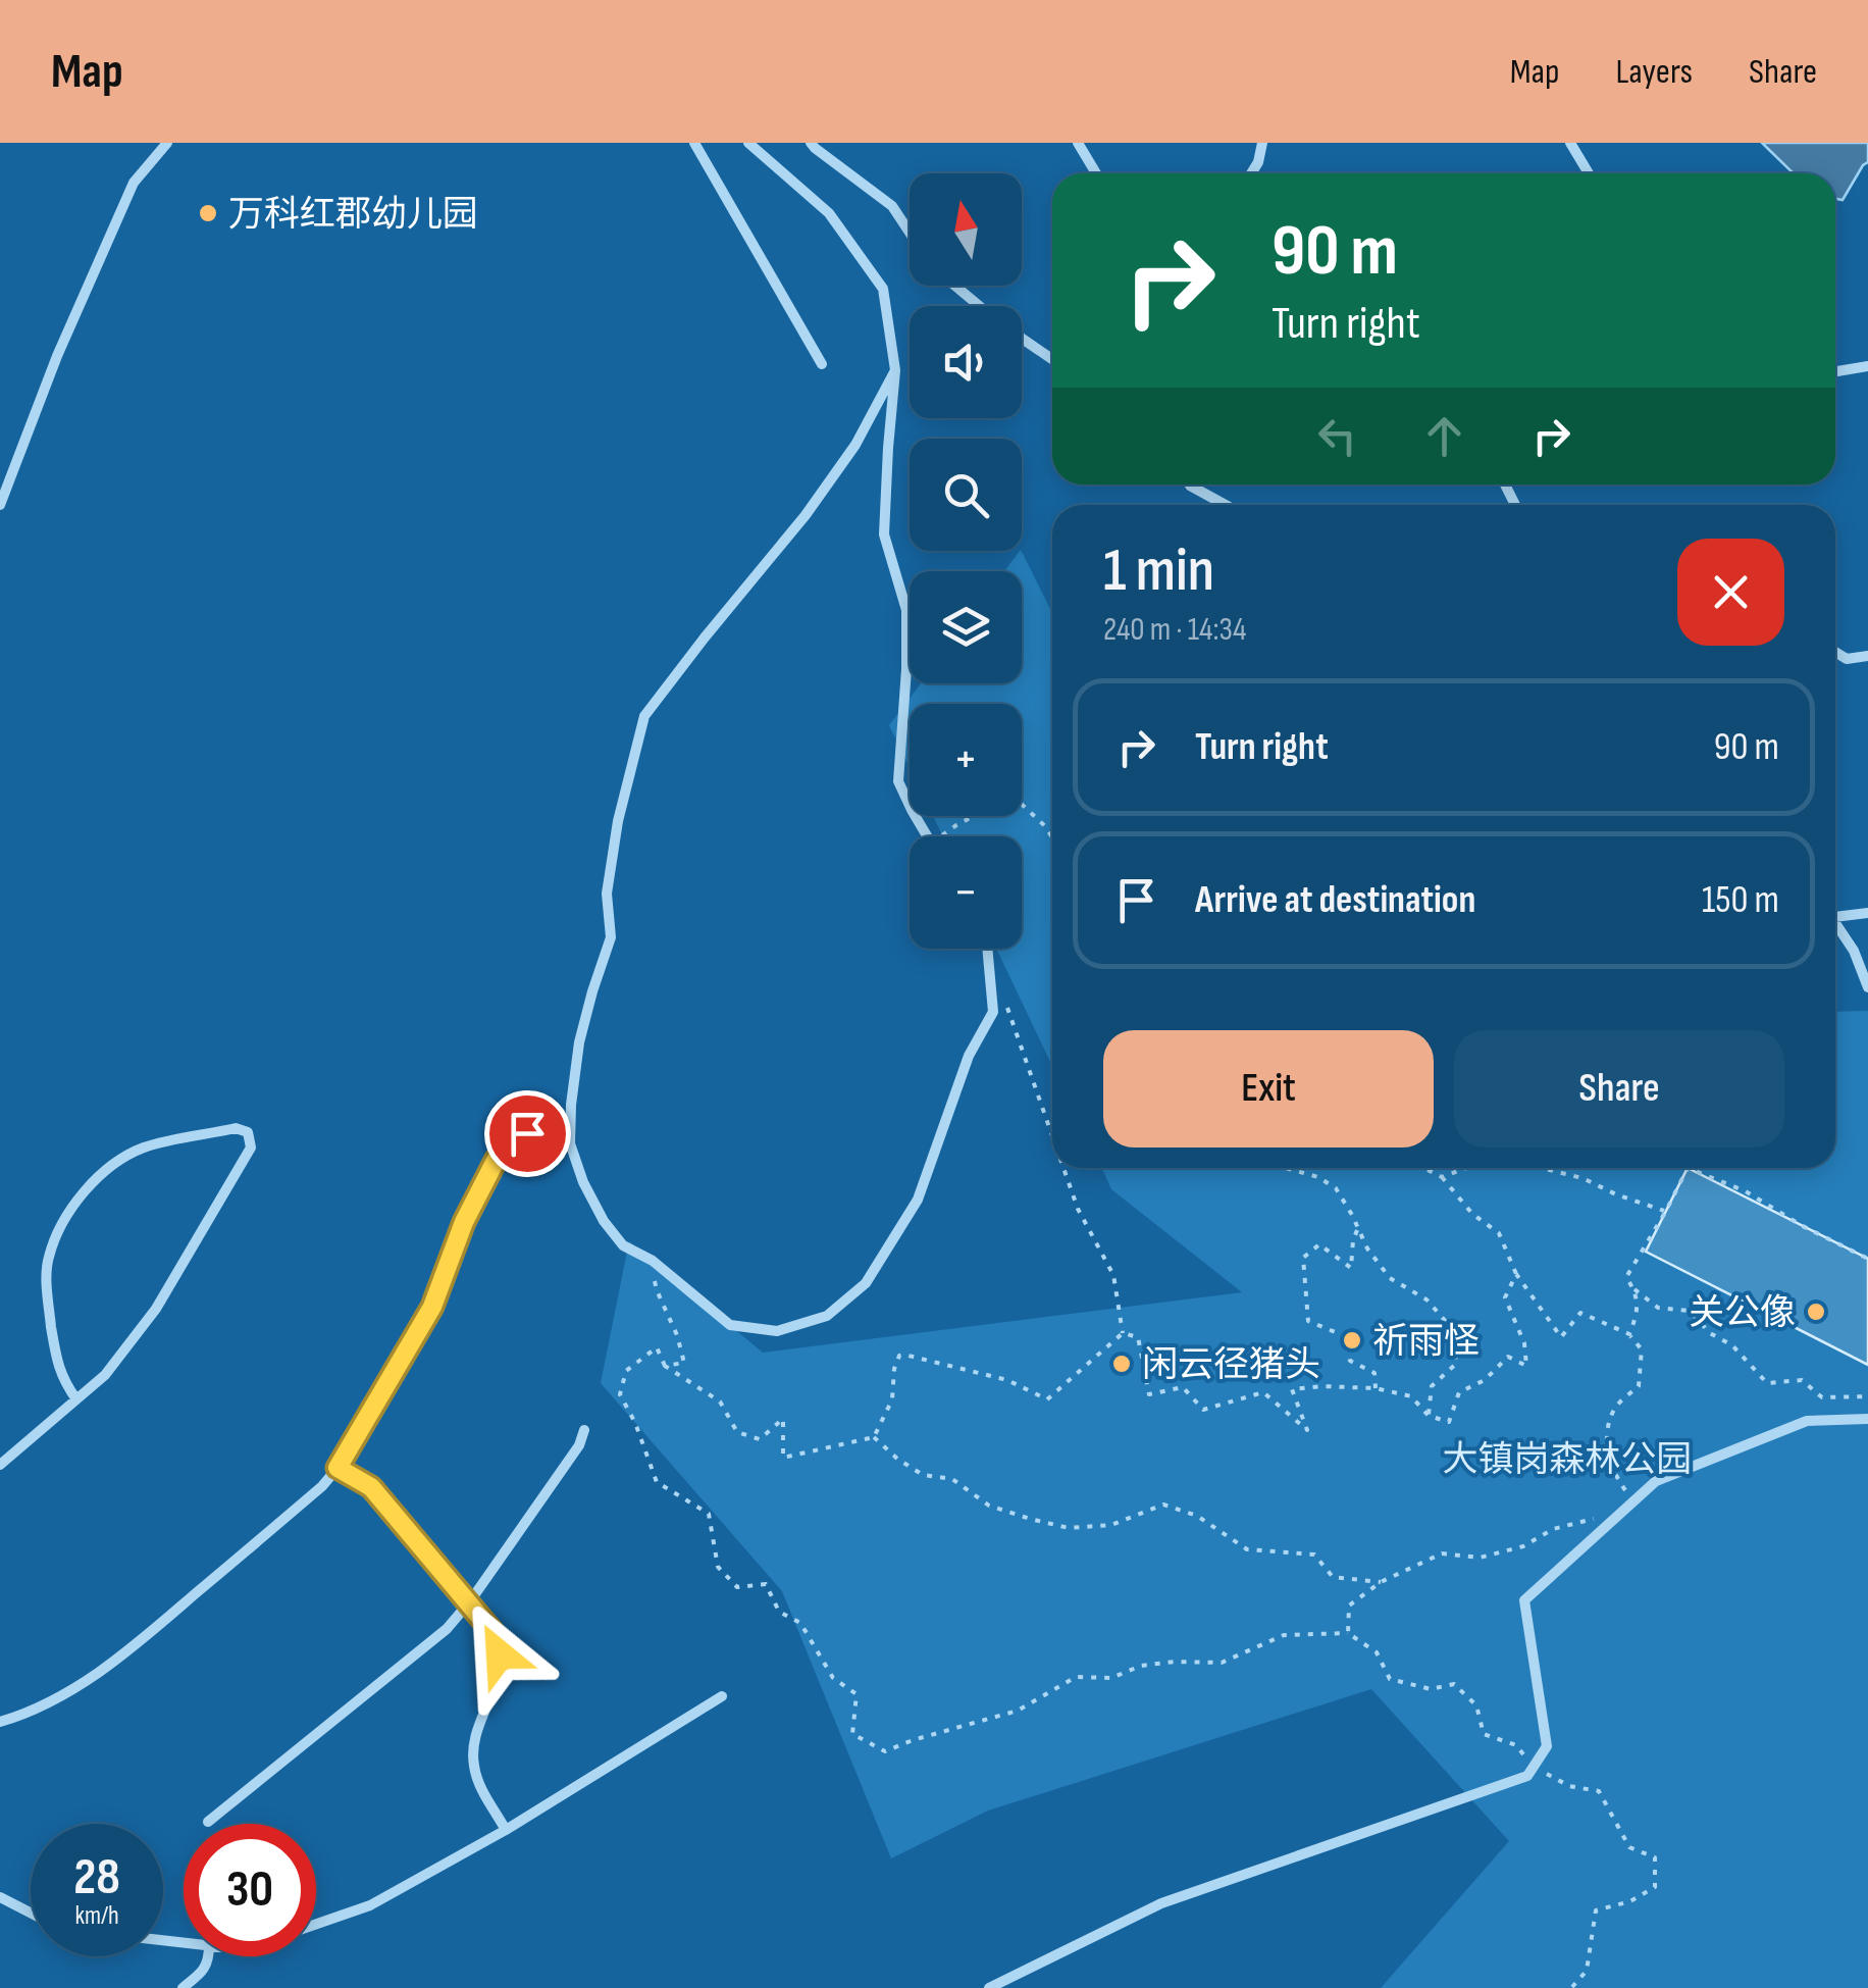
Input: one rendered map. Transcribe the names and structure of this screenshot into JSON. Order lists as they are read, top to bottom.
{
  "parks": ["大镇岗森林公园"],
  "places": [
    "万科红郡幼儿园",
    "关公像",
    "祈雨怪",
    "闲云径猪头"
  ],
  "north": "top",
  "page": {
    "header": "Map",
    "nav": ["Map", "Layers", "Share"],
    "map_buttons": ["+", "−"],
    "turn": ["90 m", "Turn right"],
    "heading": ["1 min", "240 m · 14:34"],
    "list": [
      {
        "name": "Turn right",
        "value": "90 m"
      },
      {
        "name": "Arrive at destination",
        "value": "150 m"
      }
    ],
    "buttons": ["Exit", "Share"],
    "speed": "28 km/h",
    "limit": "30"
  }
}
